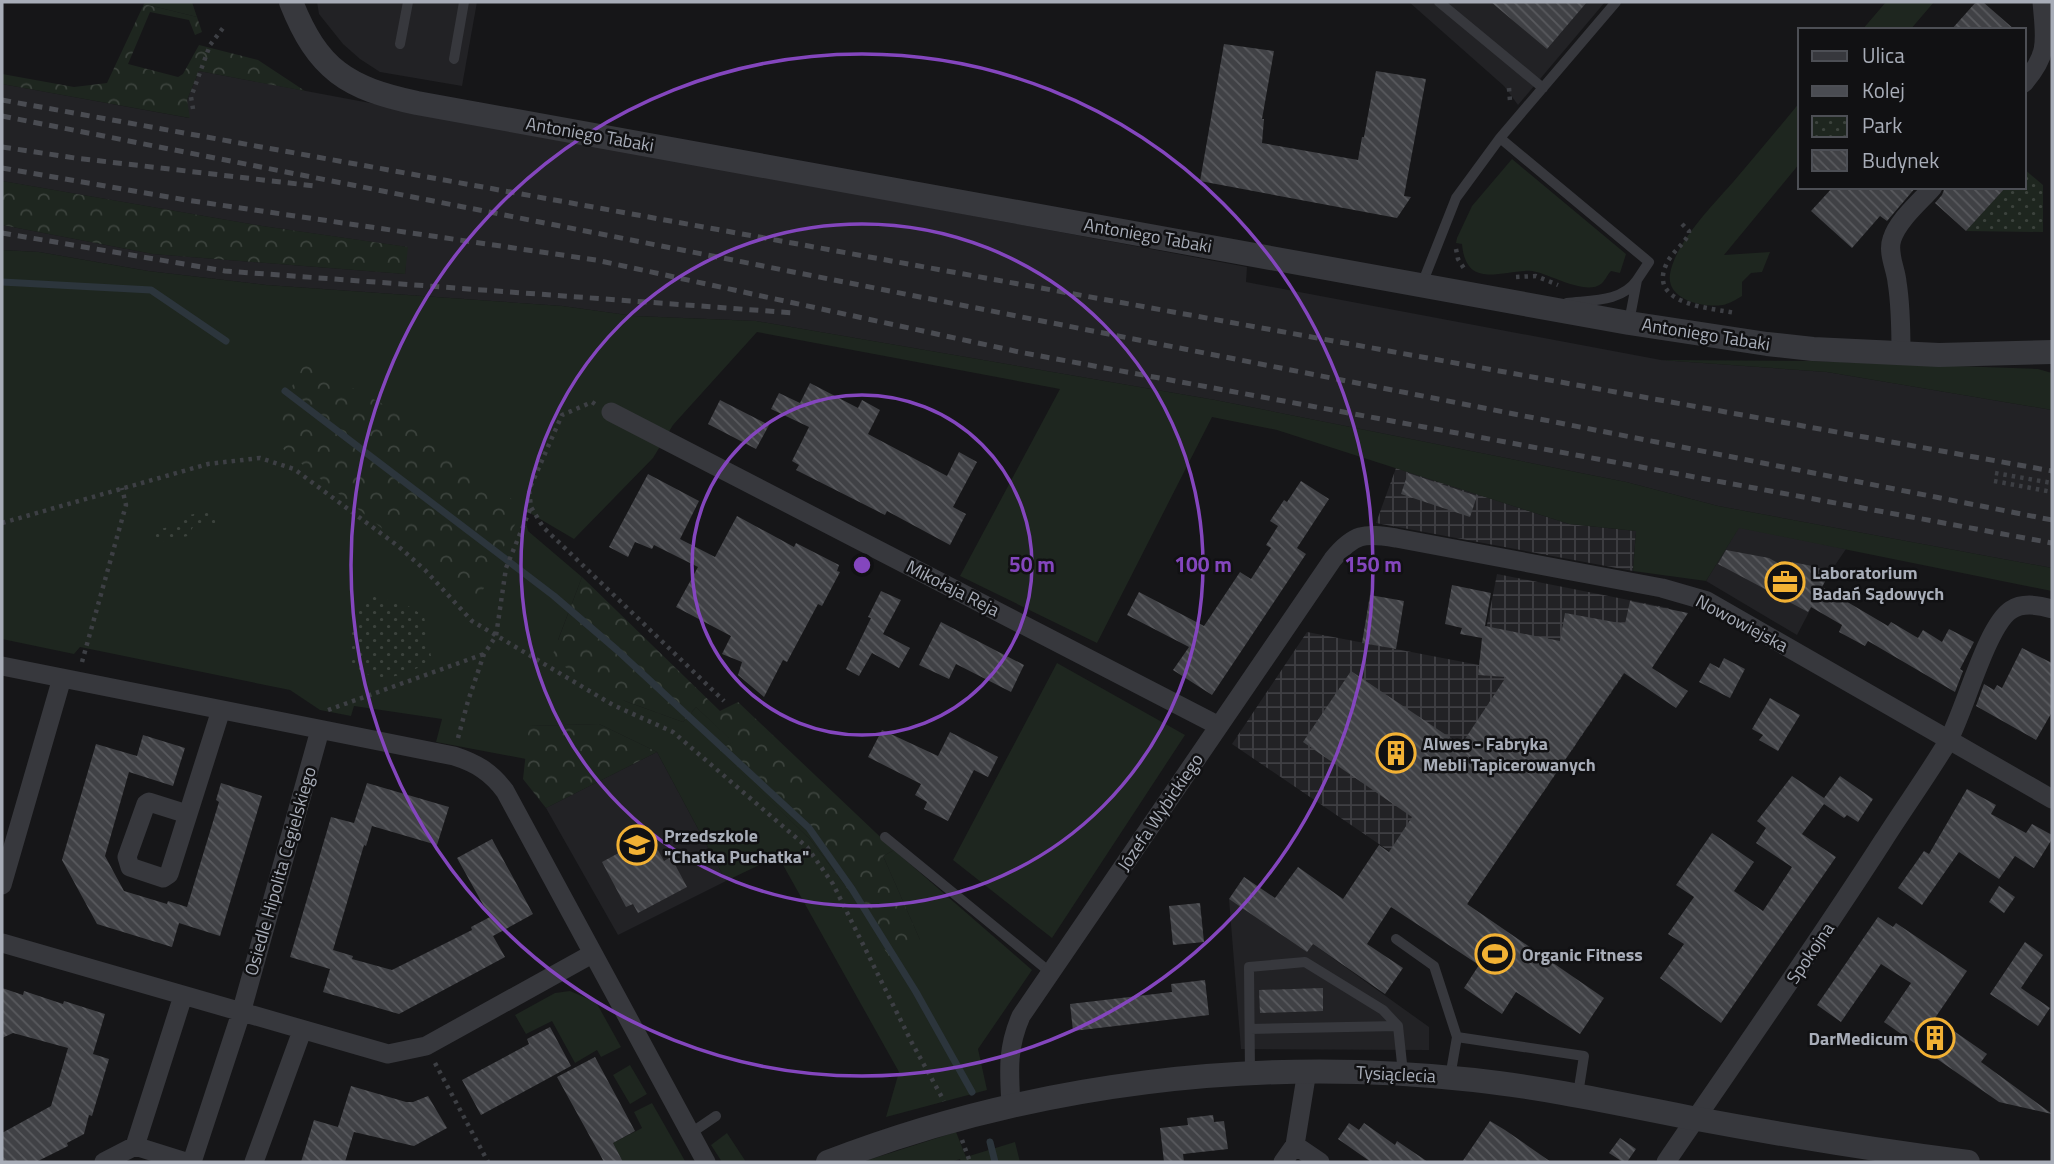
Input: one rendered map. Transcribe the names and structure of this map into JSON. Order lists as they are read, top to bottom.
{
  "streets": {
    "street": [
      "Antoniego Tabaki",
      "Mikołaja Reja",
      "Nowowiejska",
      "Józefa Wybickiego",
      "Osiedle Hipolita Cegielskiego",
      "Spokojna",
      "Tysiąclecia"
    ]
  },
  "crossings": [
    ["Mikołaja Reja", "Józefa Wybickiego"],
    ["Nowowiejska", "Józefa Wybickiego"],
    ["Nowowiejska", "Spokojna"],
    ["Józefa Wybickiego", "Tysiąclecia"],
    ["Spokojna", "Tysiąclecia"]
  ],
  "places": {
    "office": ["Laboratorium Badań Sądowych"],
    "building": ["Alwes - Fabryka Mebli Tapicerowanych", "DarMedicum"],
    "school or university": ["Przedszkole \"Chatka Puchatka\""],
    "sports": ["Organic Fitness"]
  },
  "legend": [
    "Ulica",
    "Kolej",
    "Park",
    "Budynek"
  ],
  "rings": ["50 m", "100 m", "150 m"]
}
